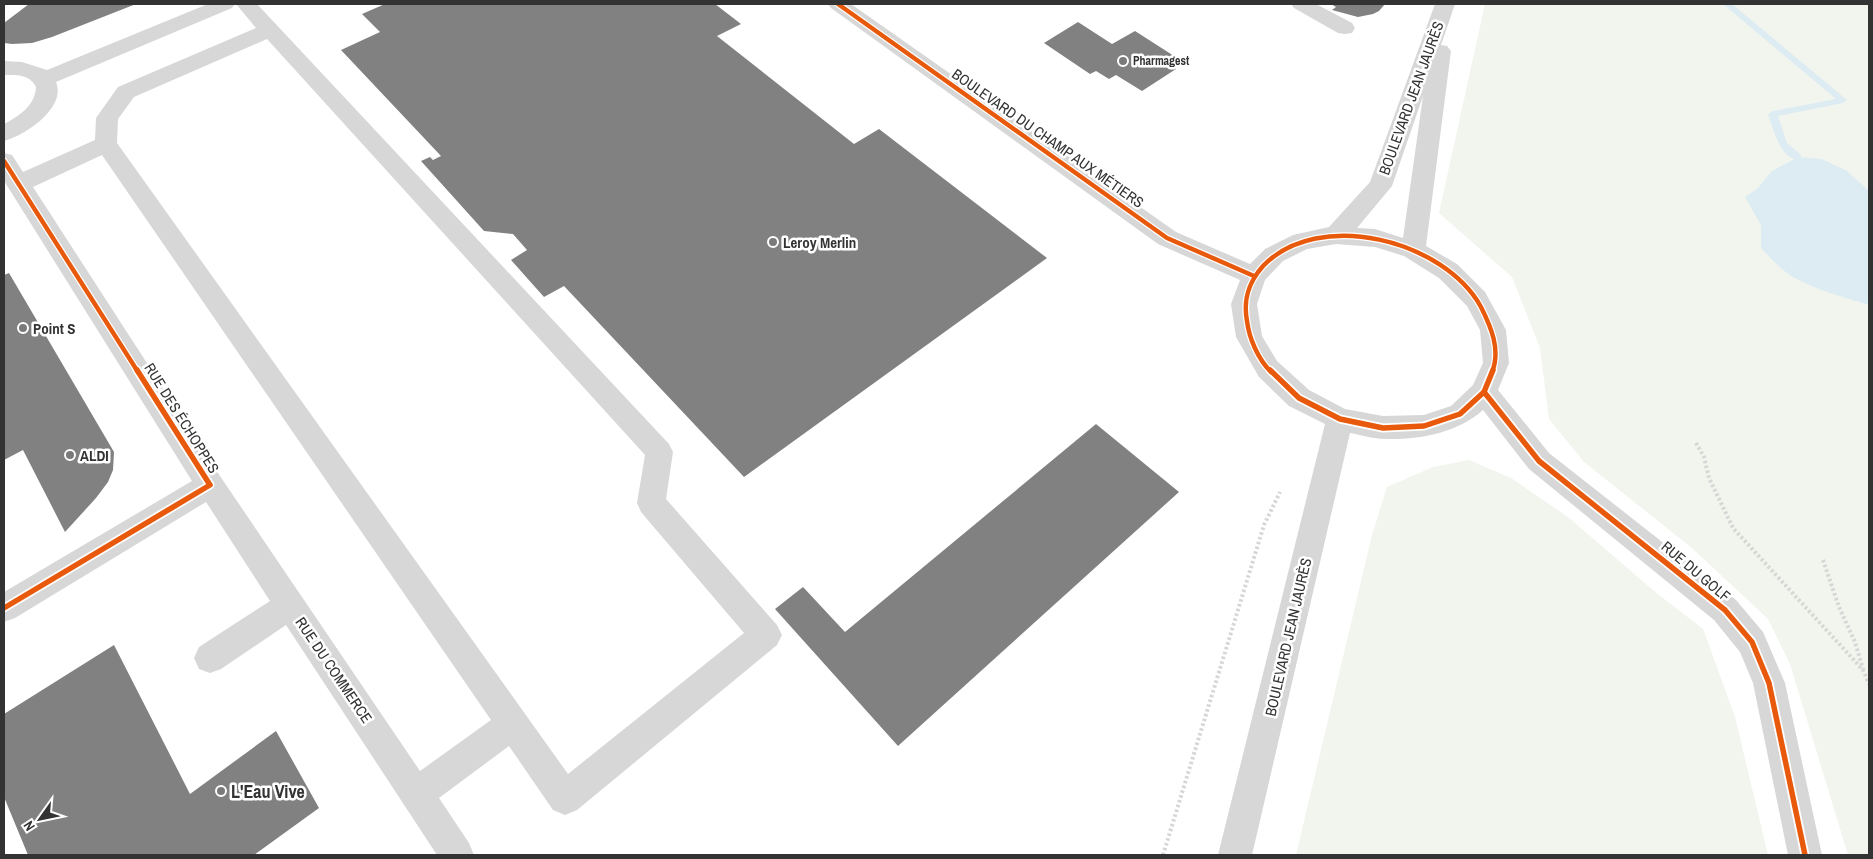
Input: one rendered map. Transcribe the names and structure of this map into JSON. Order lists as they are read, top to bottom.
{
  "streets": {
    "street": [
      "BOULEVARD JEAN JAURÈS",
      "BOULEVARD DU CHAMP AUX MÉTIERS",
      "RUE DES ÉCHOPPES",
      "RUE DU GOLF",
      "RUE DU COMMERCE"
    ]
  },
  "crossings": [
    ["RUE DES ÉCHOPPES", "RUE DU COMMERCE"]
  ],
  "places": [
    "Pharmagest",
    "Leroy Merlin",
    "Point S",
    "ALDI",
    "L'Eau Vive"
  ],
  "north": "bottom left"
}
